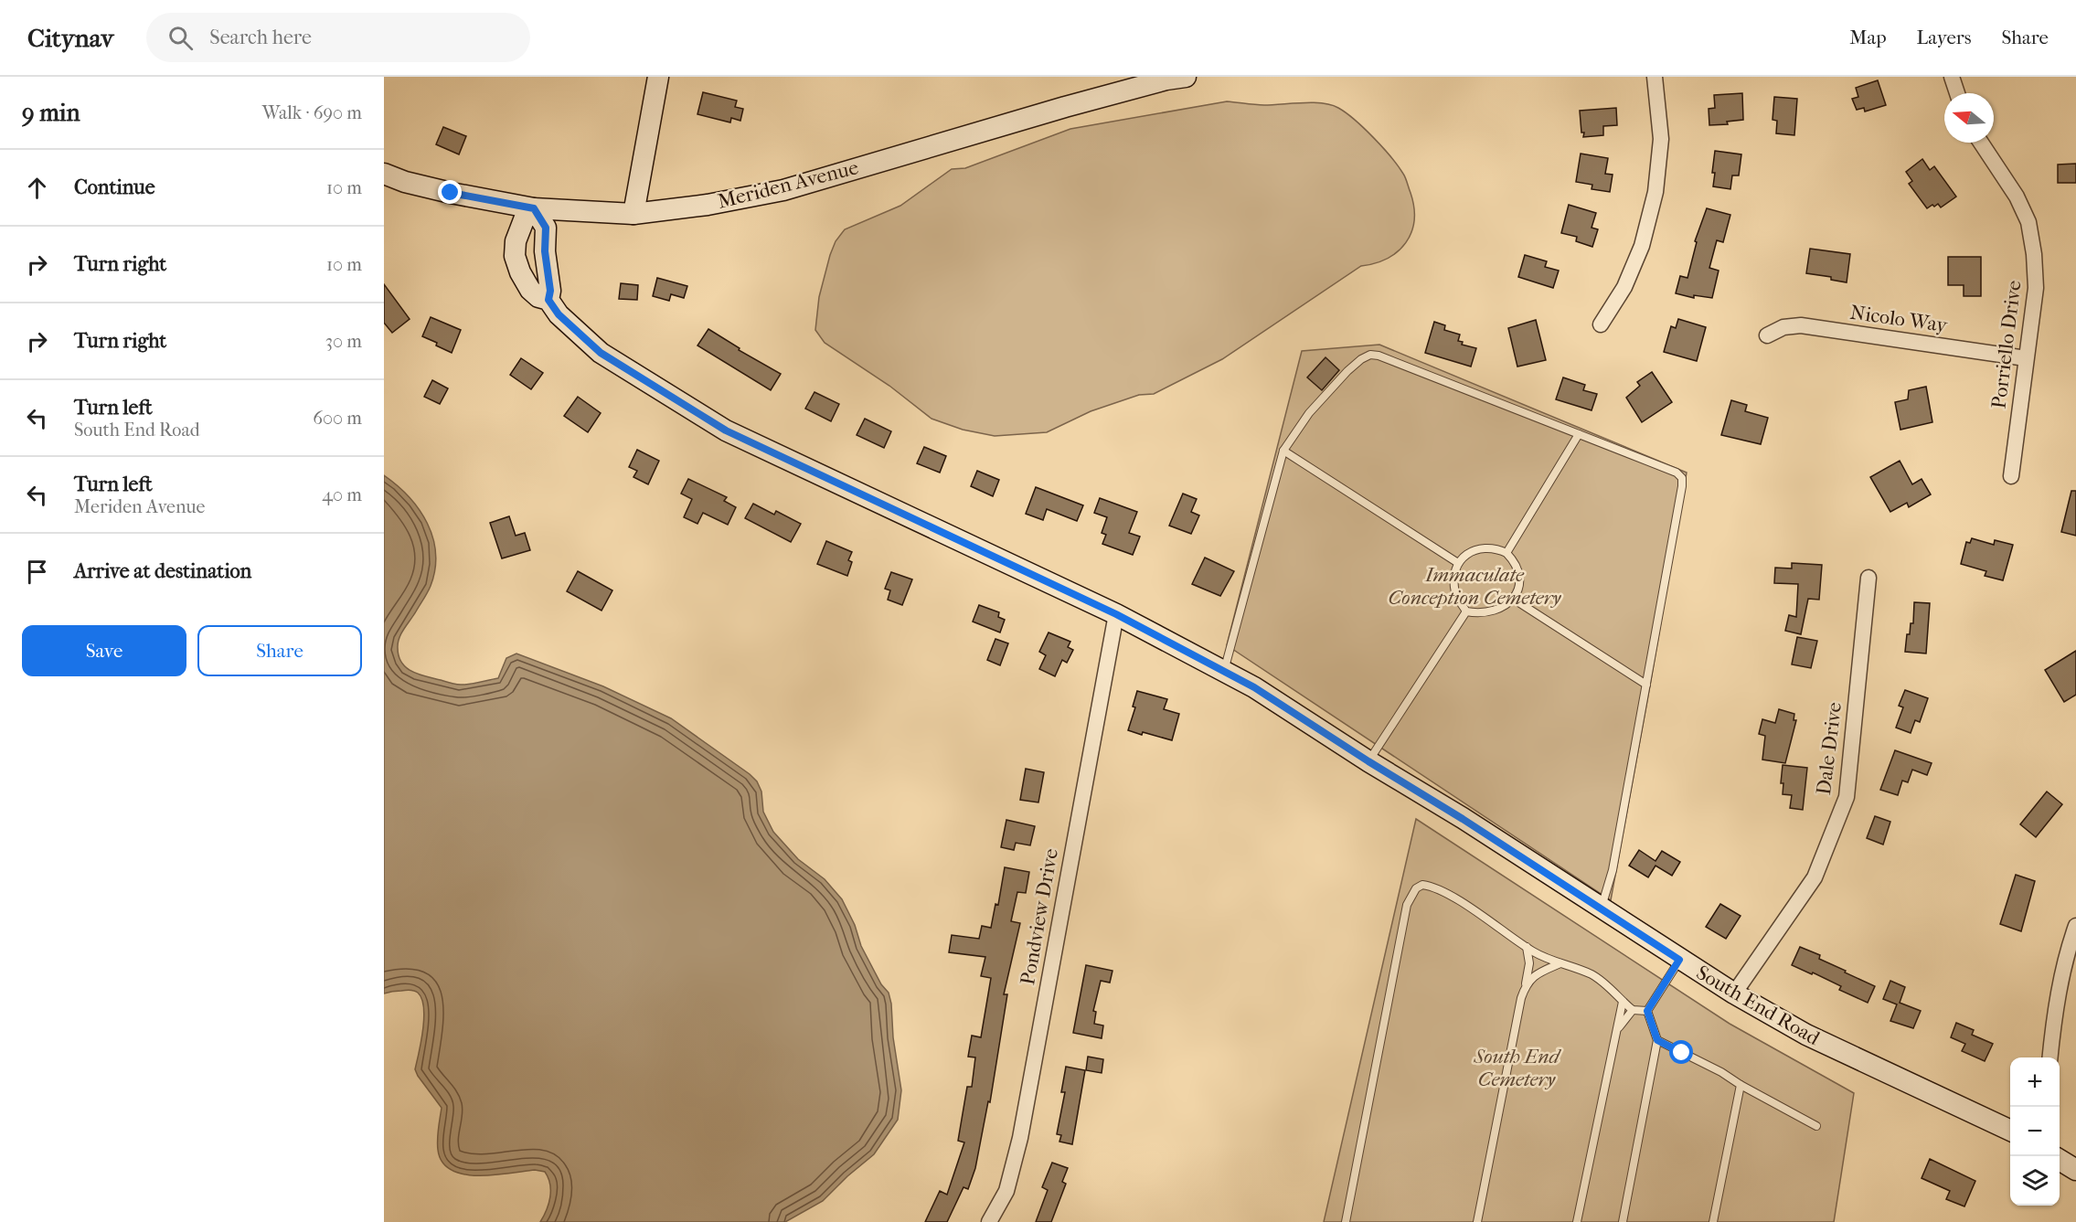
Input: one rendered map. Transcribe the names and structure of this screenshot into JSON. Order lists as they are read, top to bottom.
{
  "streets": {
    "street": [
      "Meriden Avenue",
      "Nicolo Way",
      "Porriello Drive",
      "Dale Drive",
      "Pondview Drive",
      "South End Road"
    ]
  },
  "crossings": [
    ["Meriden Avenue", "South End Road"],
    ["Nicolo Way", "Porriello Drive"],
    ["Dale Drive", "South End Road"],
    ["Pondview Drive", "South End Road"]
  ],
  "parks": ["Immaculate Conception Cemetery", "South End Cemetery"],
  "north": "left",
  "page": {
    "header": "Citynav",
    "search": "Search here",
    "nav": ["Map", "Layers", "Share"],
    "heading": ["9 min", "Walk · 690 m"],
    "list": [
      ["Continue", "10 m"],
      ["Turn right", "10 m"],
      ["Turn right", "30 m"],
      ["Turn left", "South End Road", "600 m"],
      ["Turn left", "Meriden Avenue", "40 m"],
      "Arrive at destination"
    ],
    "buttons": ["Save", "Share"],
    "map_buttons": ["+", "−"]
  }
}
